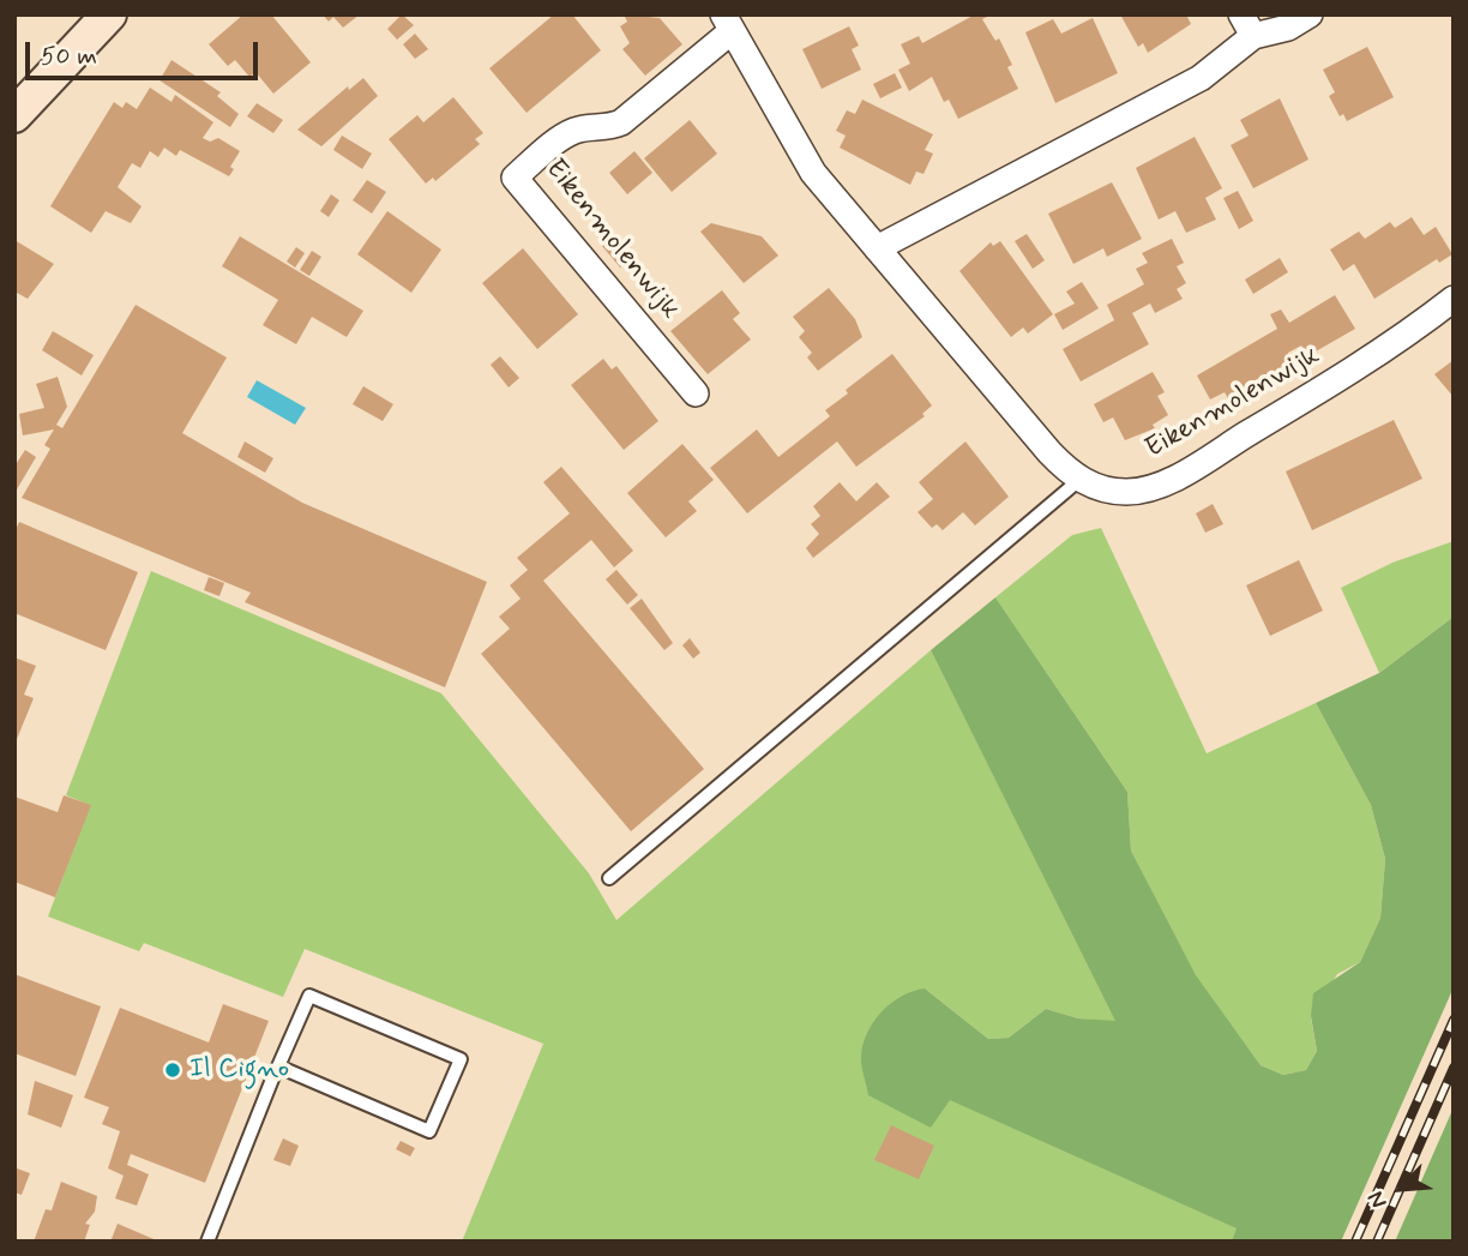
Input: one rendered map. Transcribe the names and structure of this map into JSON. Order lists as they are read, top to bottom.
{
  "streets": {
    "street": ["Eikenmolenwijk"]
  },
  "places": ["Il Cigno"],
  "scale_bar": "50 m",
  "north": "bottom left"
}
